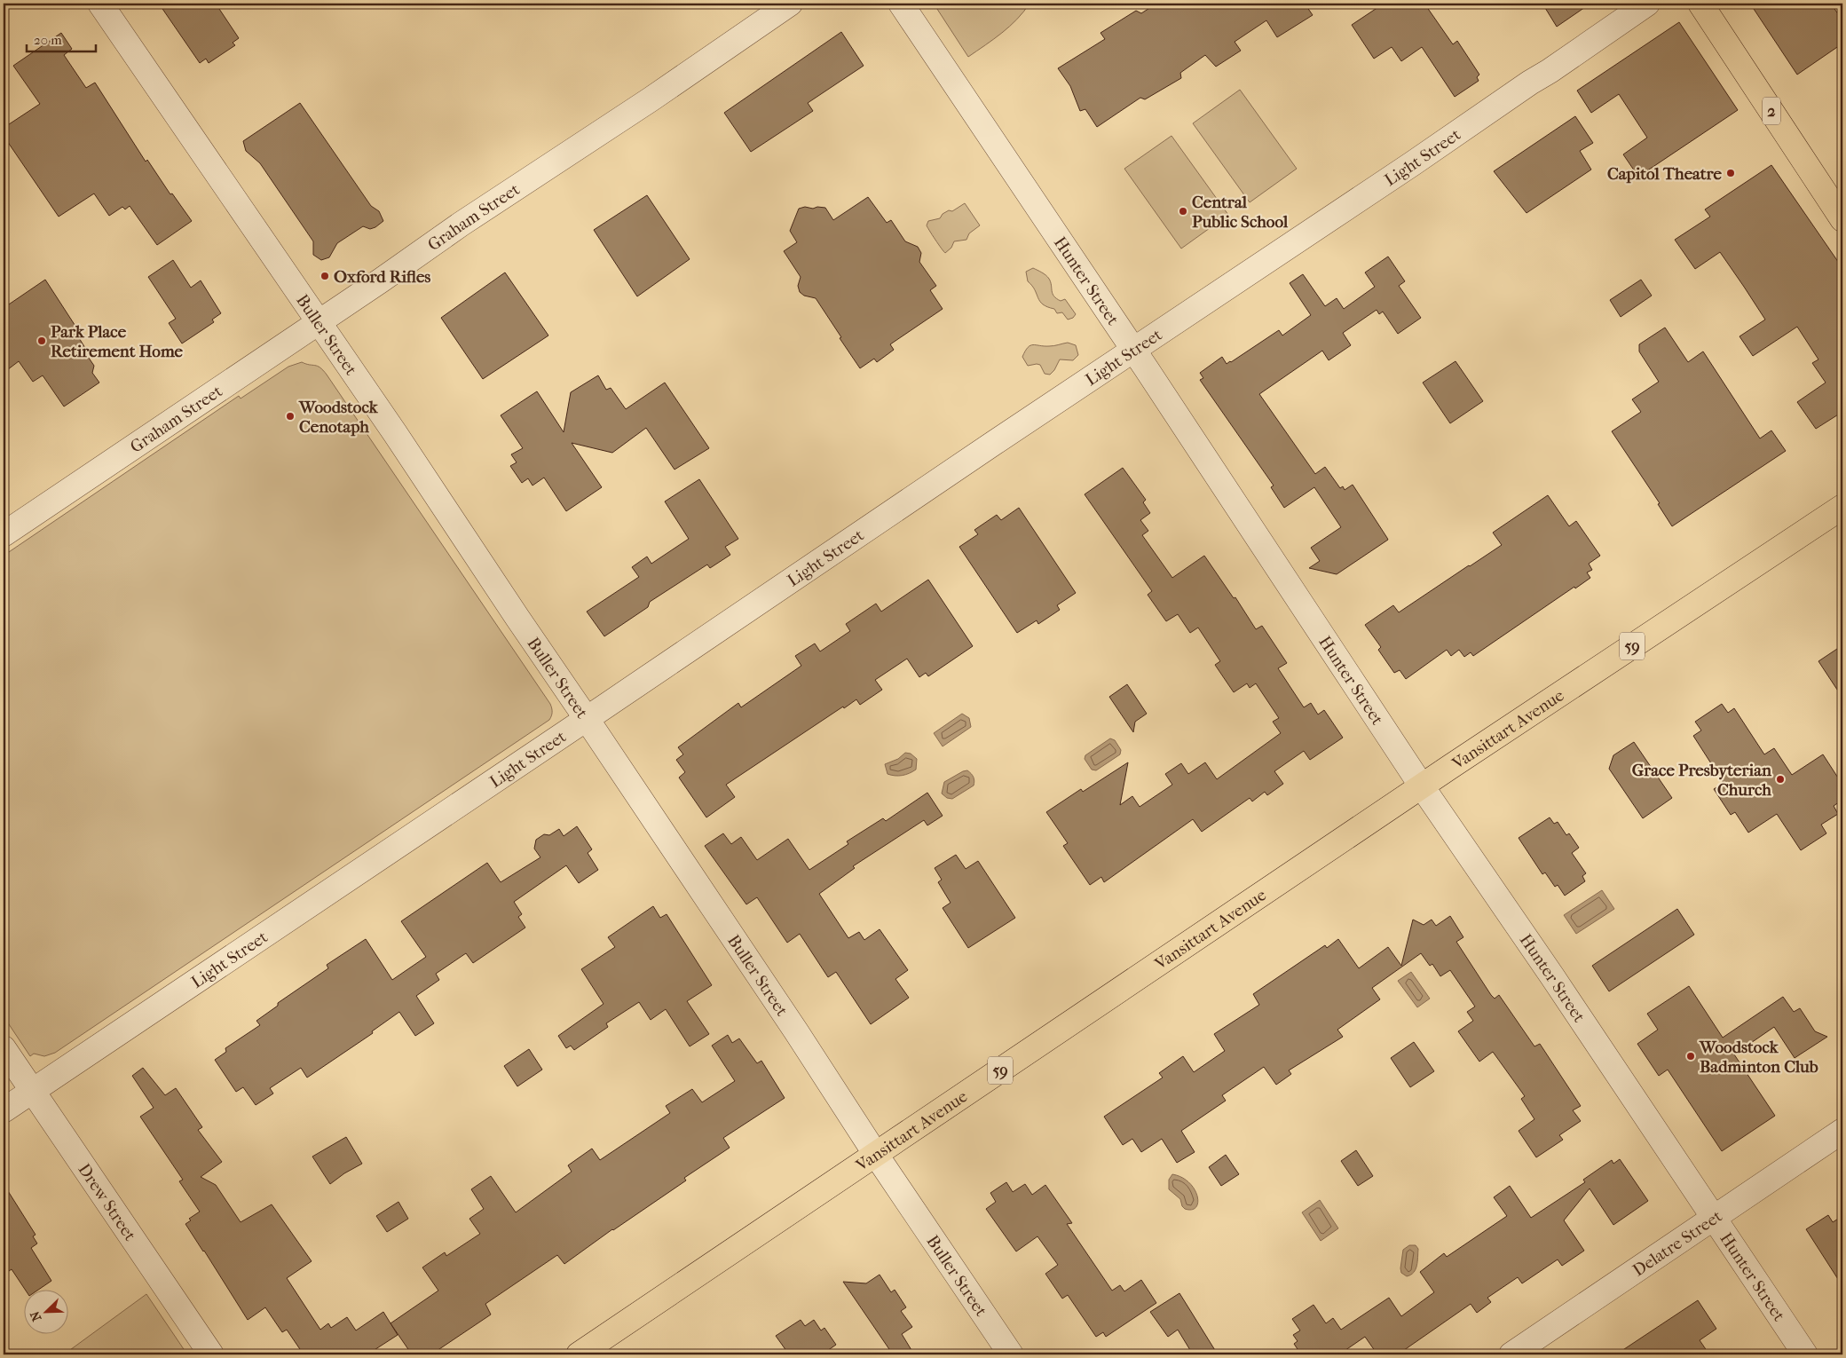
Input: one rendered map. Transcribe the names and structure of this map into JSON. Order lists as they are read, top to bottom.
{
  "streets": {
    "main road": ["2", "59", "Vansittart Avenue"],
    "street": [
      "Light Street",
      "Graham Street",
      "Hunter Street",
      "Buller Street",
      "Drew Street",
      "Delatre Street"
    ]
  },
  "crossings": [
    ["Light Street", "Hunter Street"],
    ["Light Street", "Buller Street"],
    ["Light Street", "Drew Street"],
    ["Graham Street", "Buller Street"],
    ["Hunter Street", "Vansittart Avenue"],
    ["Hunter Street", "Delatre Street"],
    ["Buller Street", "Vansittart Avenue"]
  ],
  "places": [
    "Capitol Theatre",
    "Central Public School",
    "Oxford Rifles",
    "Park Place Retirement Home",
    "Woodstock Cenotaph",
    "Grace Presbyterian Church",
    "Woodstock Badminton Club"
  ],
  "scale_bar": "20 m",
  "north": "bottom left"
}
